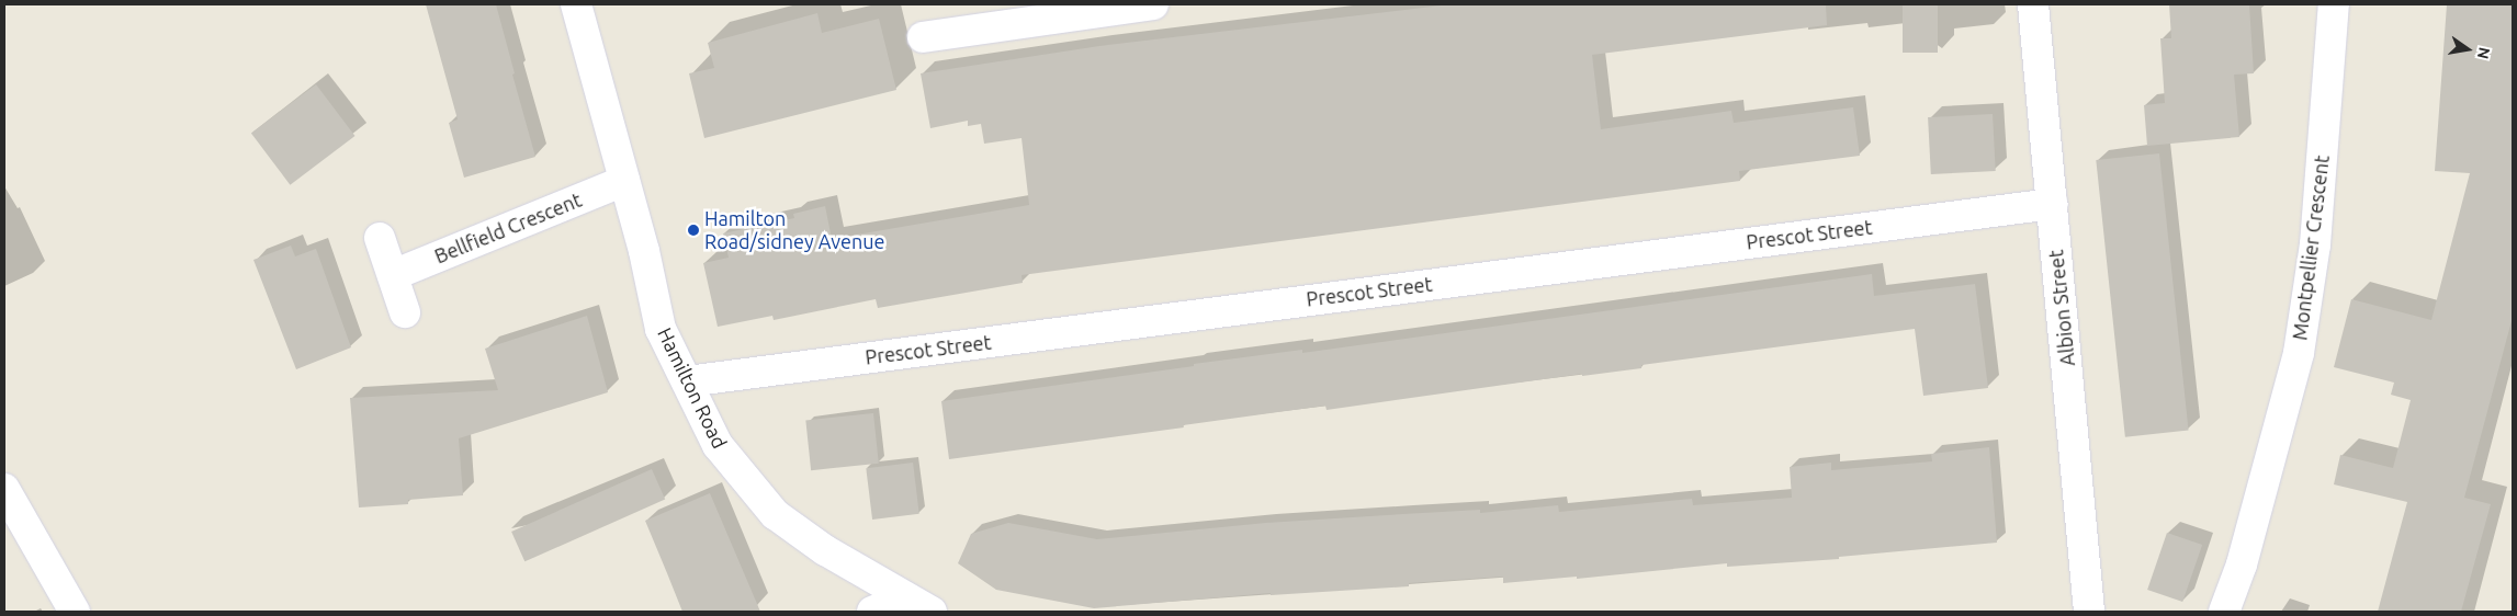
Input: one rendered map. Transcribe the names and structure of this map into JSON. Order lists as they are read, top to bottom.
{
  "streets": {
    "street": [
      "Bellfield Crescent",
      "Prescot Street",
      "Montpellier Crescent",
      "Albion Street",
      "Hamilton Road"
    ]
  },
  "crossings": [
    ["Bellfield Crescent", "Hamilton Road"],
    ["Prescot Street", "Albion Street"],
    ["Prescot Street", "Hamilton Road"]
  ],
  "places": ["Hamilton Road/sidney Avenue"],
  "north": "right"
}
